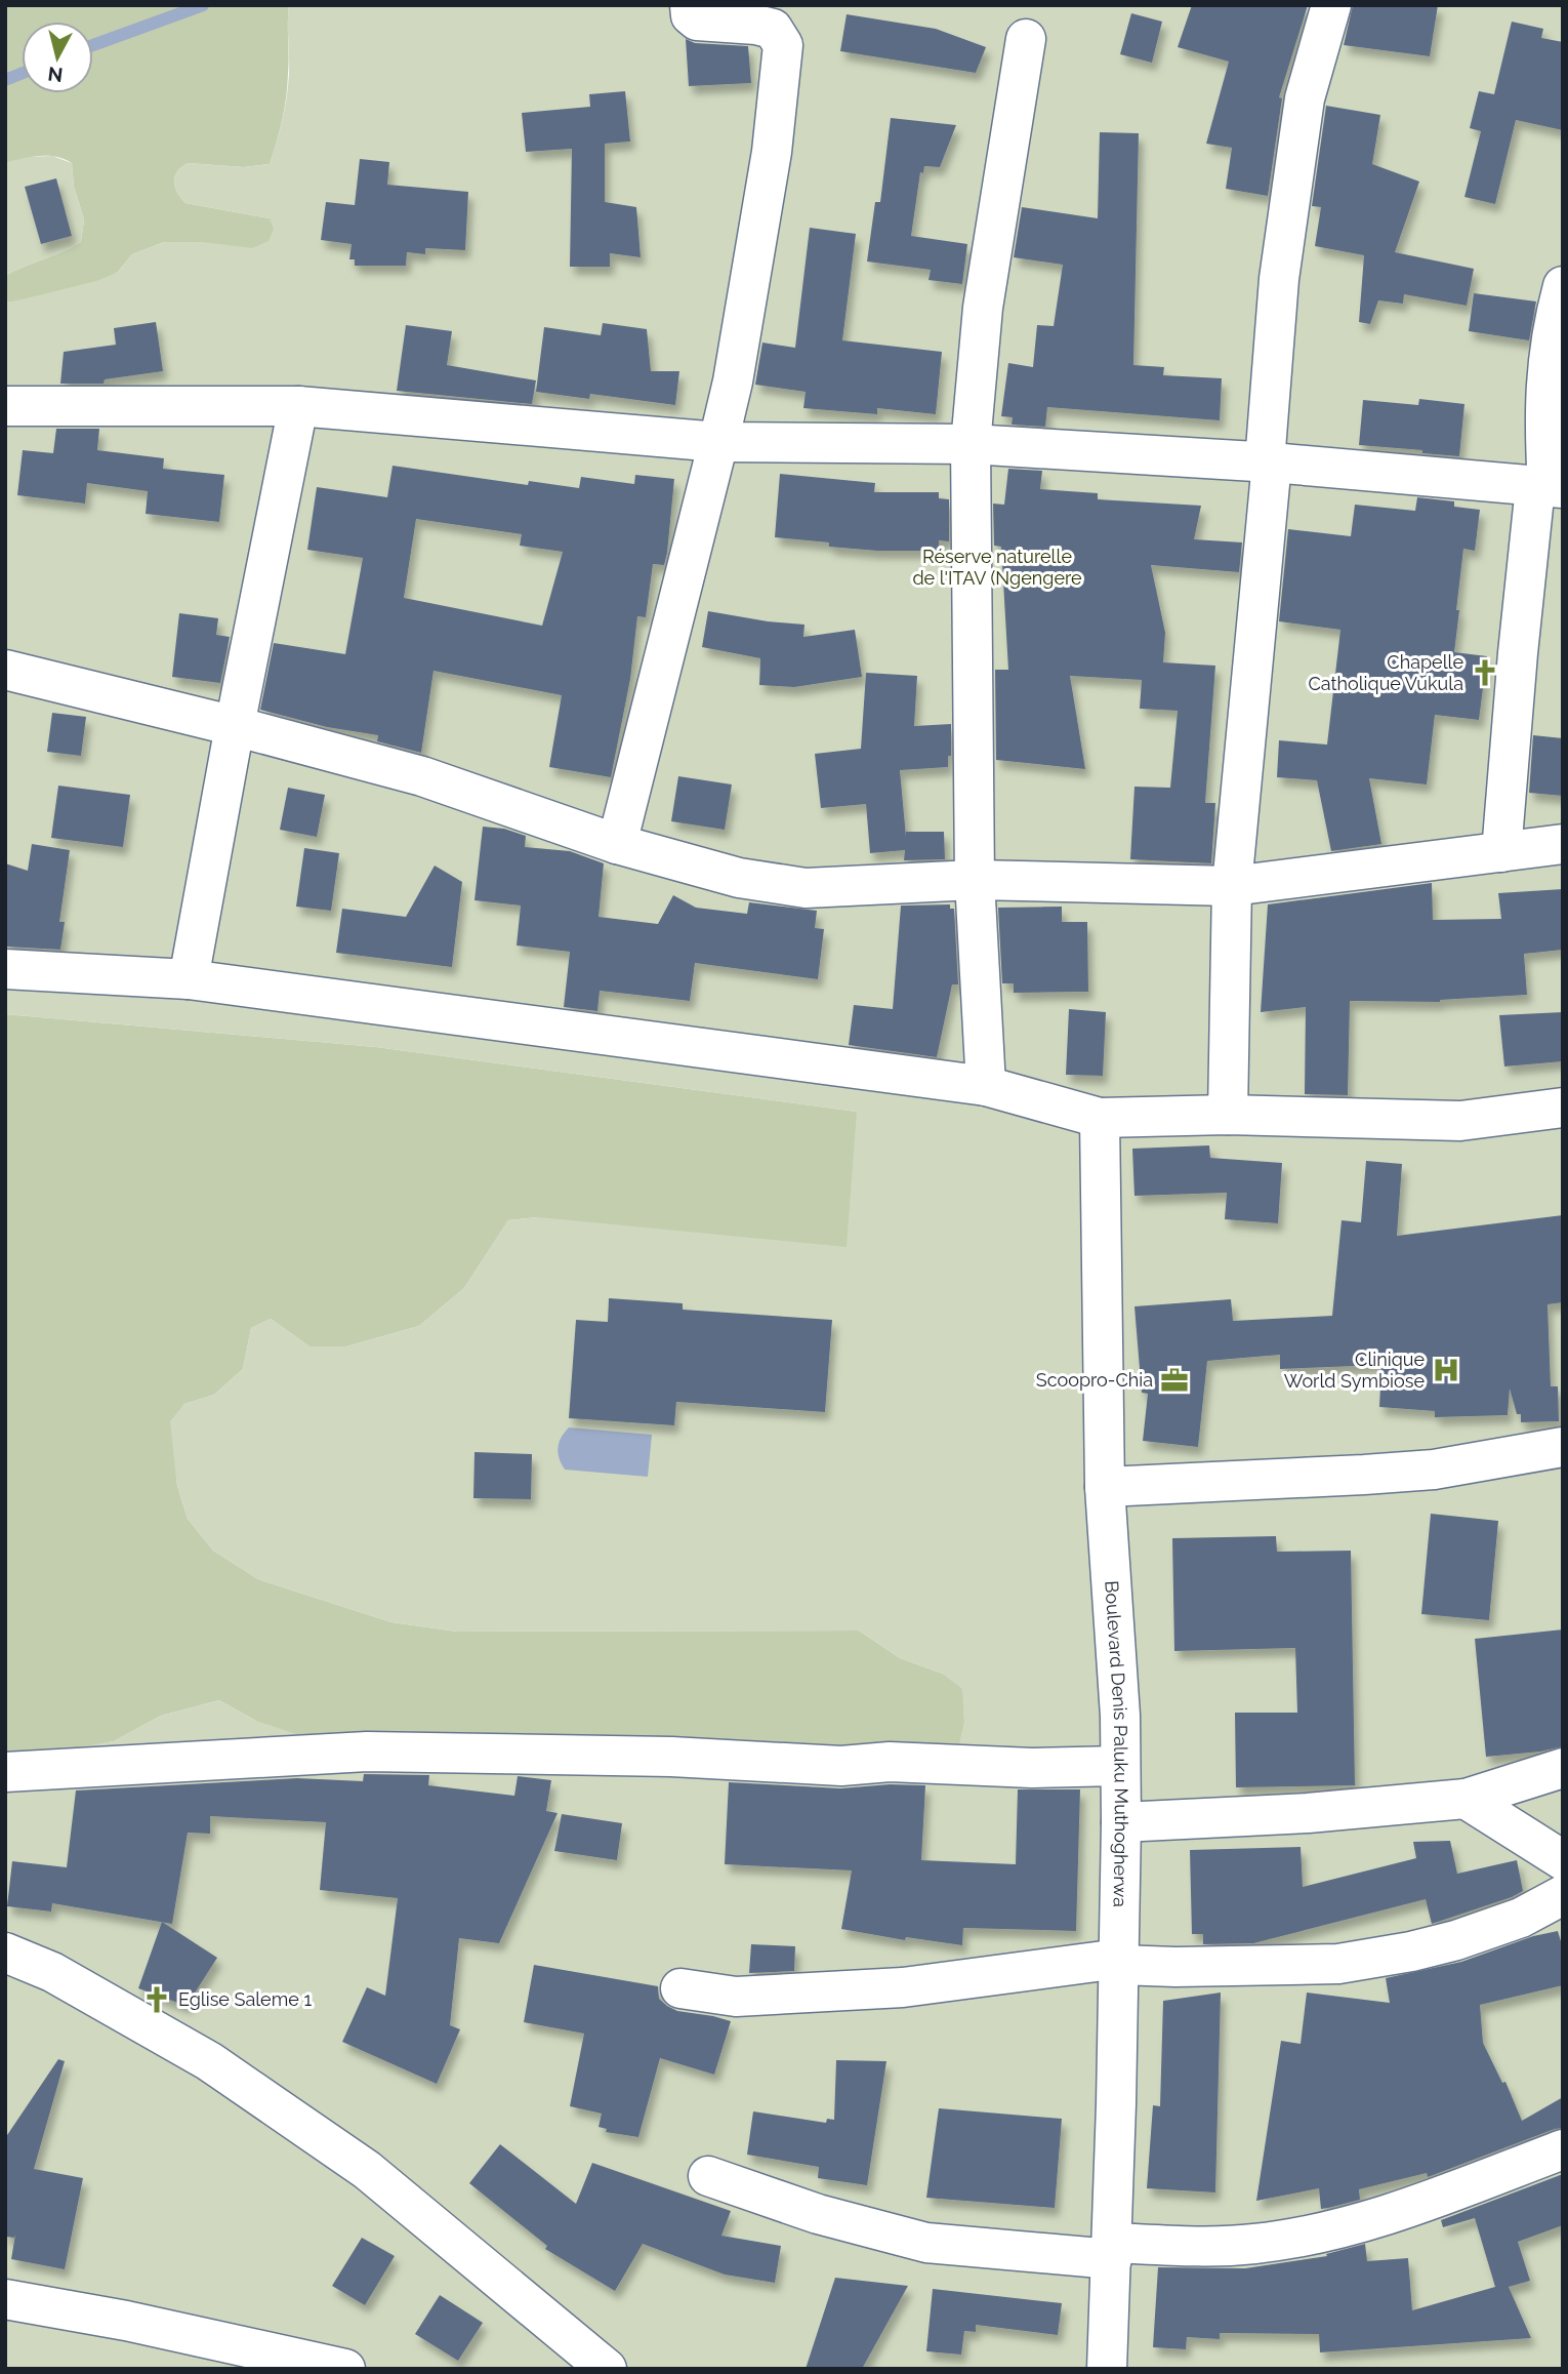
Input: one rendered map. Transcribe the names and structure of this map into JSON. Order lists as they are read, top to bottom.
{
  "streets": {
    "street": ["Boulevard Denis Paluku Muthogherwa"]
  },
  "parks": ["Réserve naturelle de l'ITAV (Ngengere"],
  "places": {
    "church": ["Chapelle Catholique Vukula", "Eglise Saleme 1"],
    "hospital": ["Clinique World Symbiose"],
    "office": ["Scoopro-Chia"]
  },
  "north": "bottom"
}
